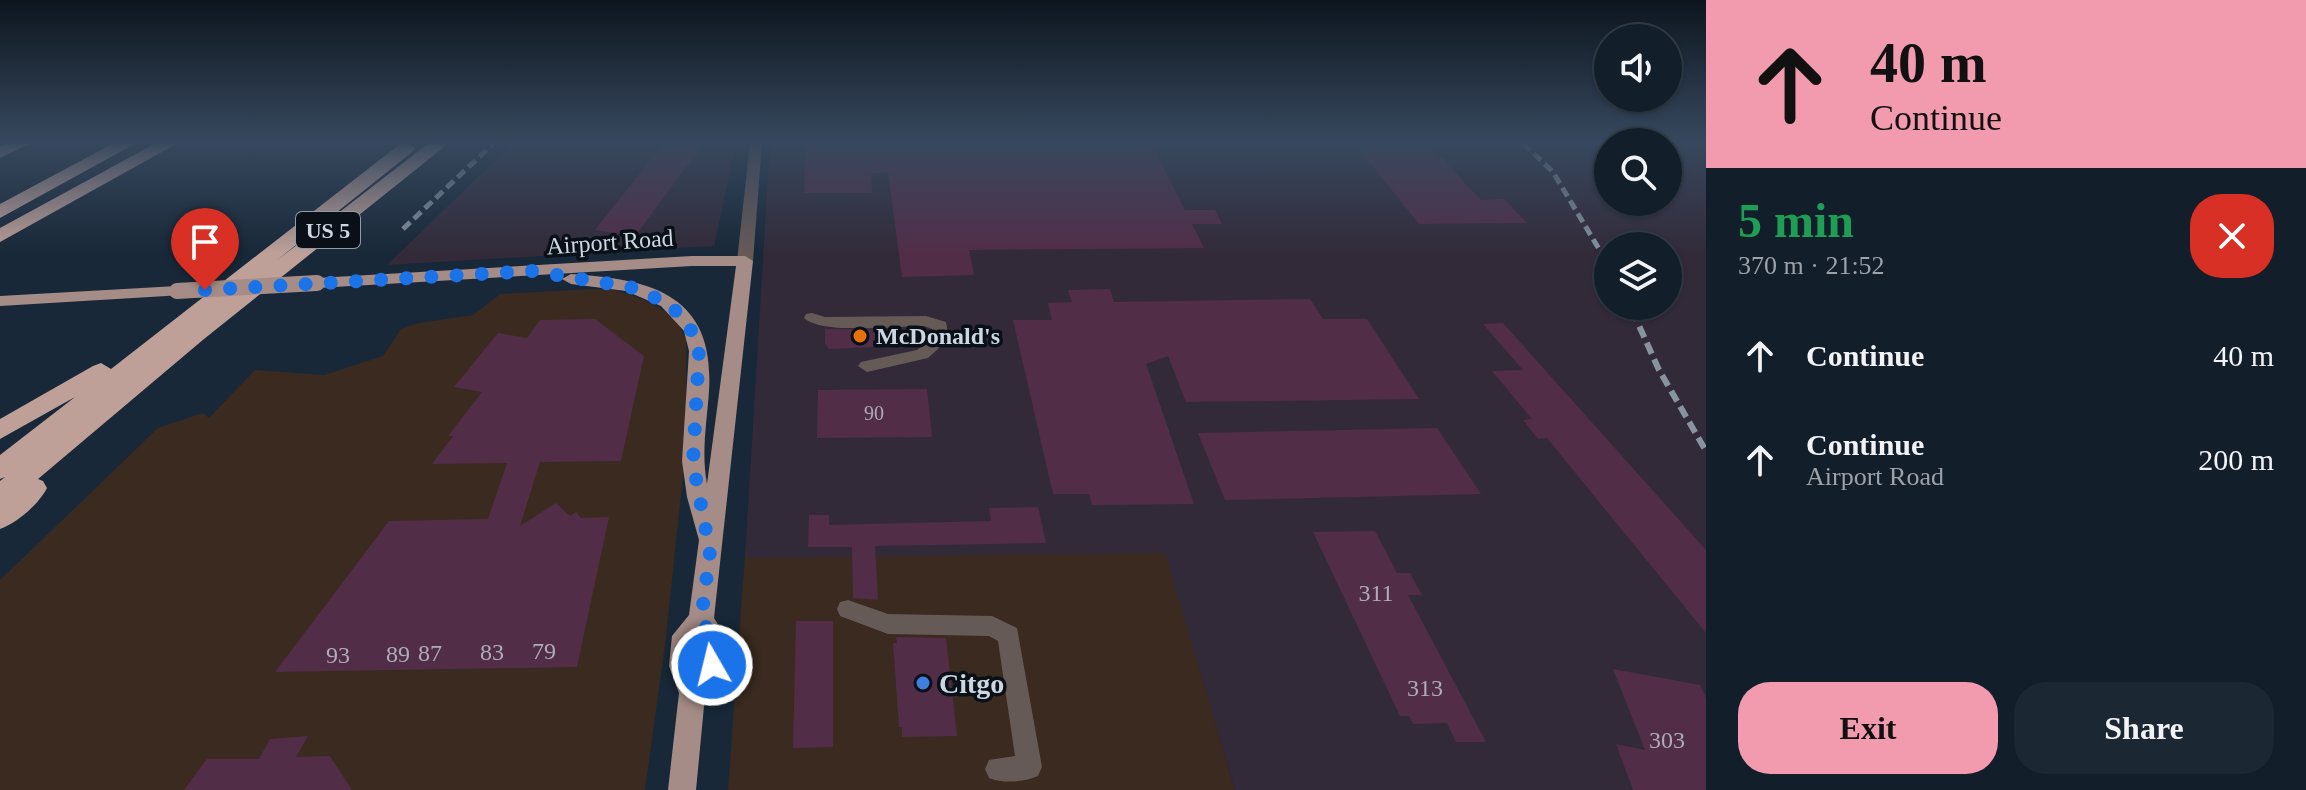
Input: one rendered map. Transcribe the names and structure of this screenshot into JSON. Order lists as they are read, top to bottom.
{
  "streets": {
    "highway": ["US 5"],
    "main road": ["Airport Road"]
  },
  "places": ["McDonald's", "Citgo"],
  "house_numbers": [
    "90",
    "311",
    "79",
    "83",
    "87",
    "89",
    "93",
    "313",
    "303"
  ],
  "page": {
    "turn": ["40 m", "Continue"],
    "heading": ["5 min", "370 m · 21:52"],
    "list": [
      {
        "name": "Continue",
        "value": "40 m"
      },
      {
        "name": "Continue",
        "note": "Airport Road",
        "value": "200 m"
      }
    ],
    "buttons": ["Exit", "Share"]
  }
}
